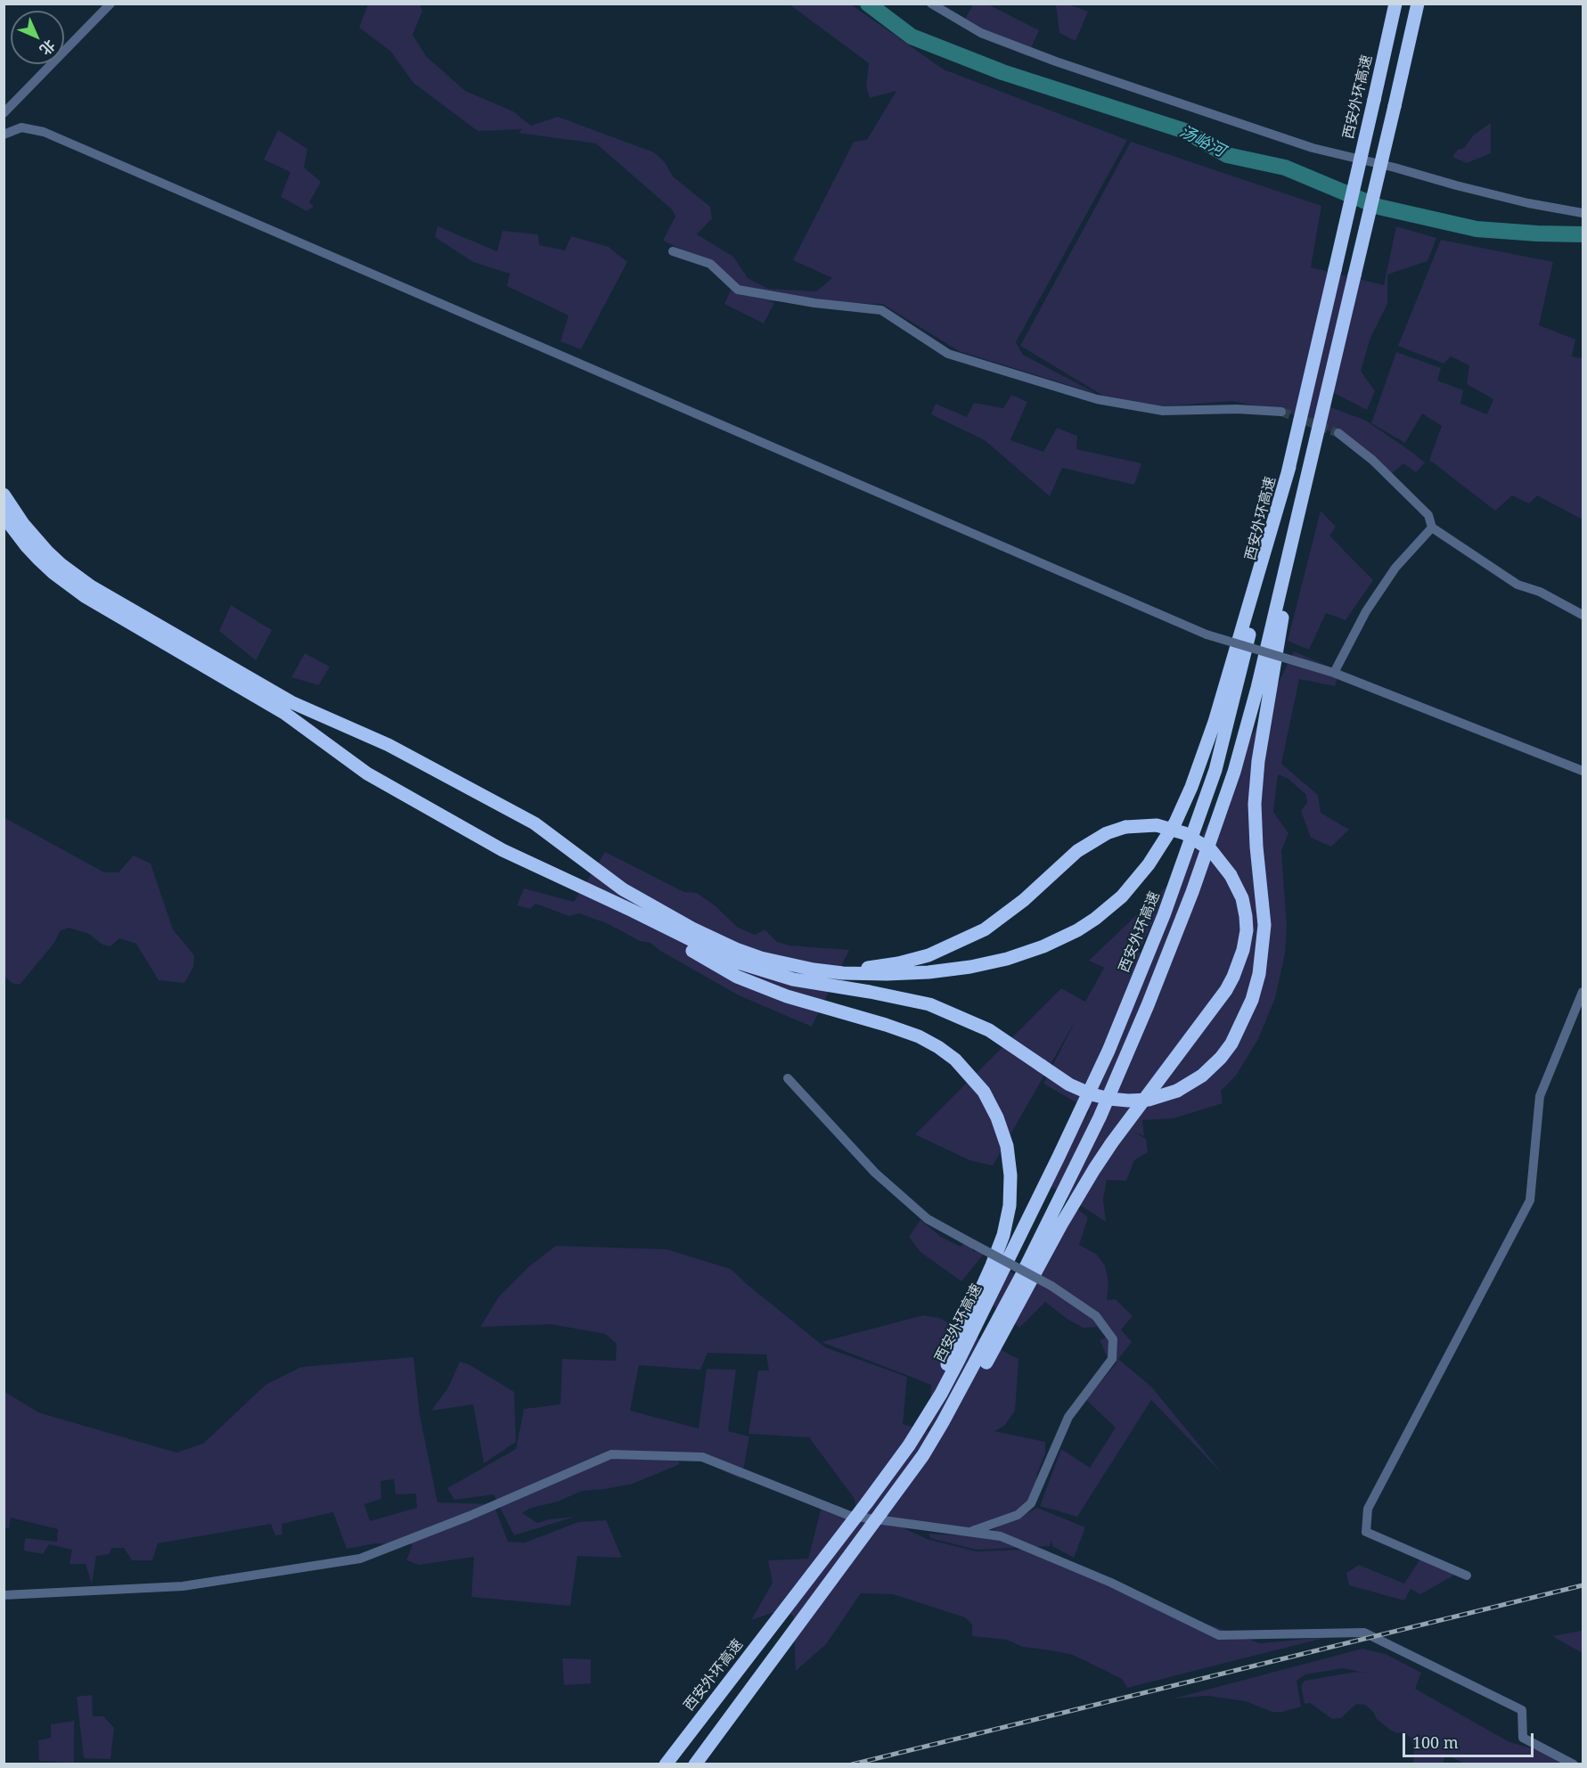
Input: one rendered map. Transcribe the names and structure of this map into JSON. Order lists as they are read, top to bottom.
{
  "streets": {
    "highway": ["西安外环高速"]
  },
  "water": ["汤峪河"],
  "scale_bar": "100 m",
  "north": "bottom right"
}
